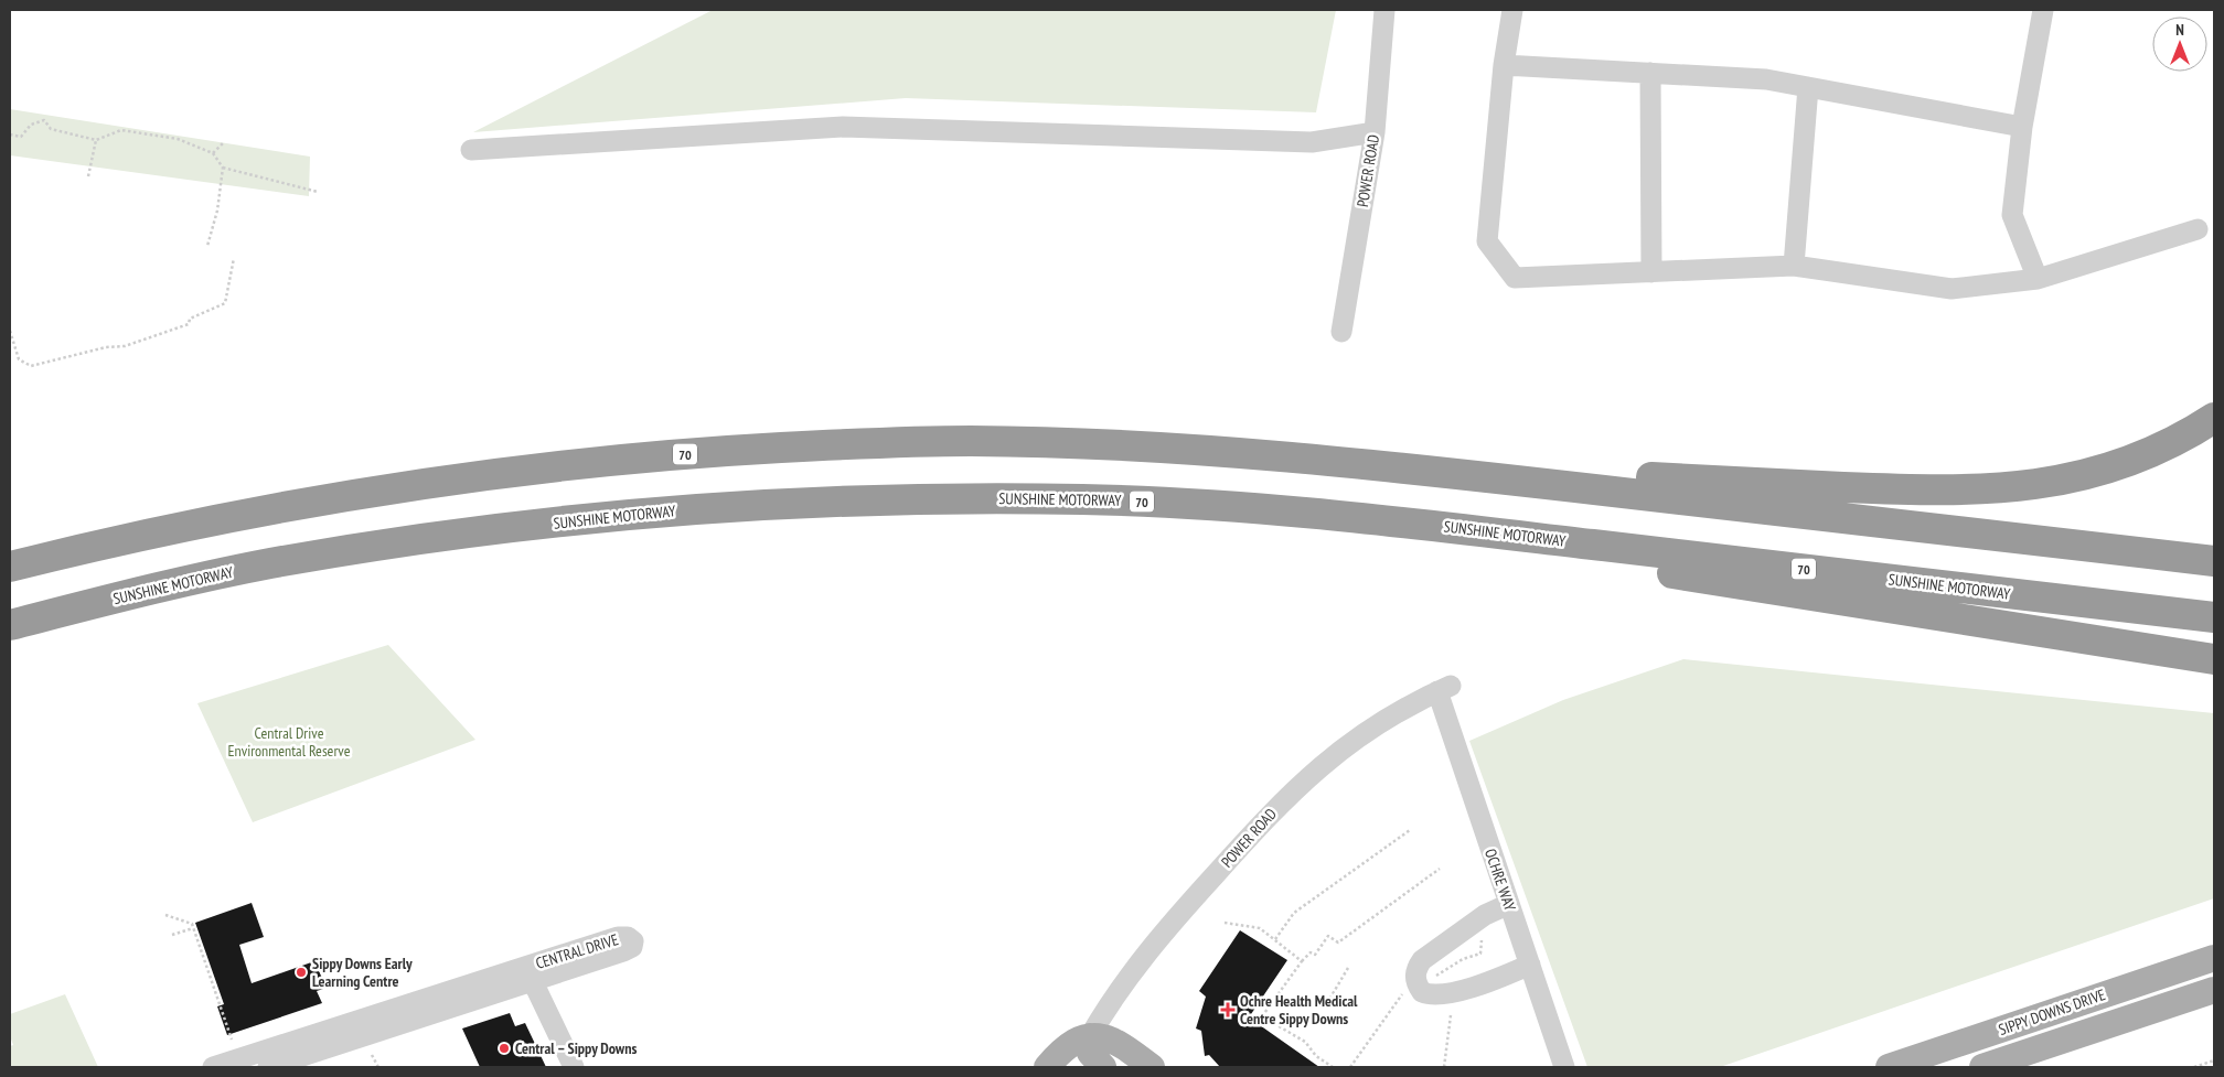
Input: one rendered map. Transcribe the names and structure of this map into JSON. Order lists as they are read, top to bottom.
{
  "streets": {
    "highway": ["70", "SUNSHINE MOTORWAY"],
    "main road": ["SIPPY DOWNS DRIVE"],
    "street": ["POWER ROAD", "OCHRE WAY", "CENTRAL DRIVE"]
  },
  "crossings": [
    ["POWER ROAD", "OCHRE WAY"]
  ],
  "parks": ["Central Drive Environmental Reserve"],
  "places": {
    "other": ["Sippy Downs Early Learning Centre", "Central – Sippy Downs"],
    "health": ["Ochre Health Medical Centre Sippy Downs"]
  },
  "north": "top"
}
